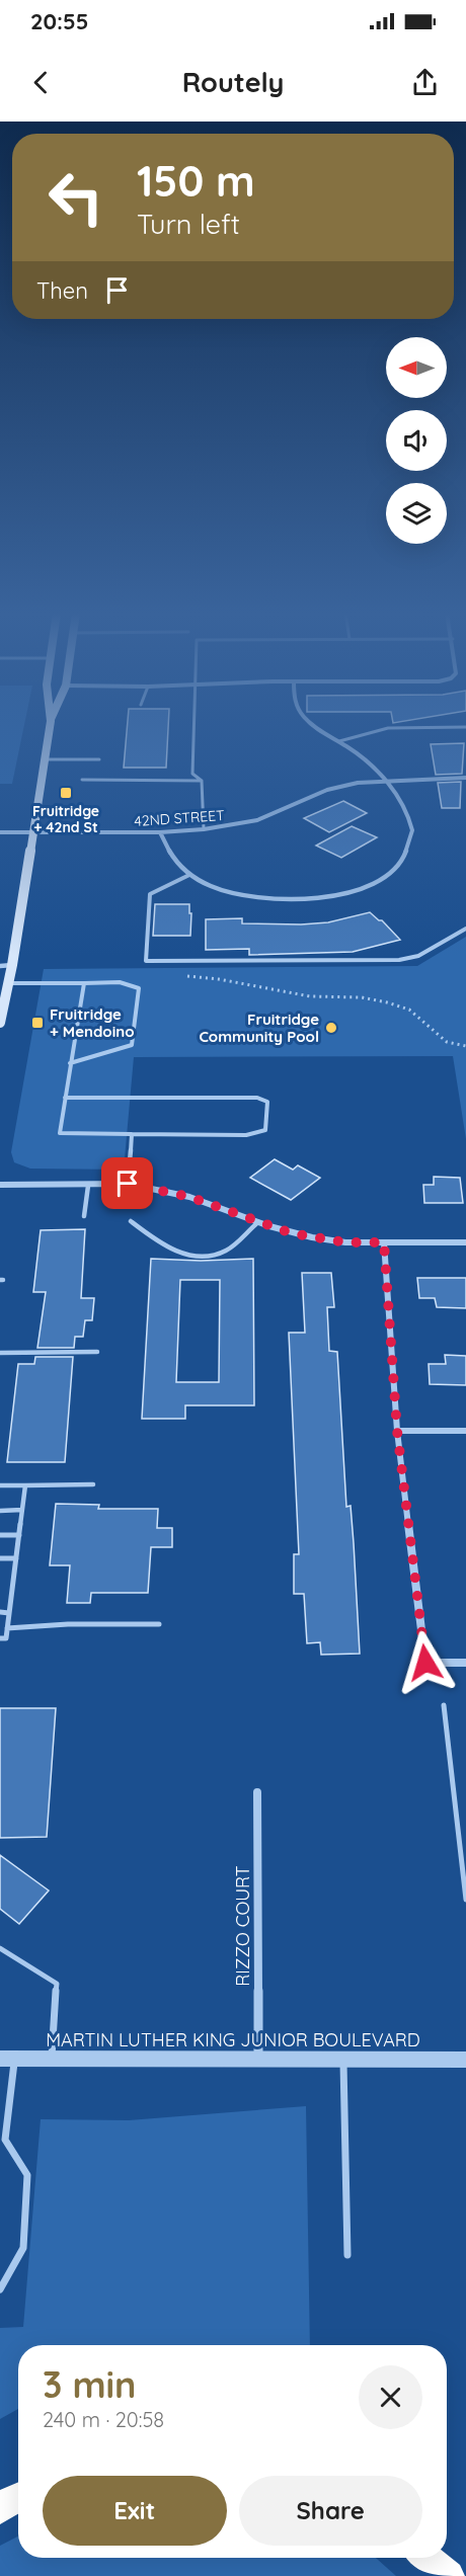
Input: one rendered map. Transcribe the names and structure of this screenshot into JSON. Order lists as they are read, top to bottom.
{
  "streets": {
    "street": ["42ND STREET", "RIZZO COURT", "MARTIN LUTHER KING JUNIOR BOULEVARD"]
  },
  "crossings": [
    ["RIZZO COURT", "MARTIN LUTHER KING JUNIOR BOULEVARD"]
  ],
  "places": {
    "transit": ["Fruitridge + 42nd St", "Fruitridge + Mendoino"],
    "other": ["Fruitridge Community Pool"]
  },
  "north": "left",
  "page": {
    "status": "20:55",
    "header": "Routely",
    "turn": ["150 m", "Turn left"],
    "then": "Then",
    "heading": ["3 min", "240 m · 20:58"],
    "buttons": ["Exit", "Share"]
  }
}
